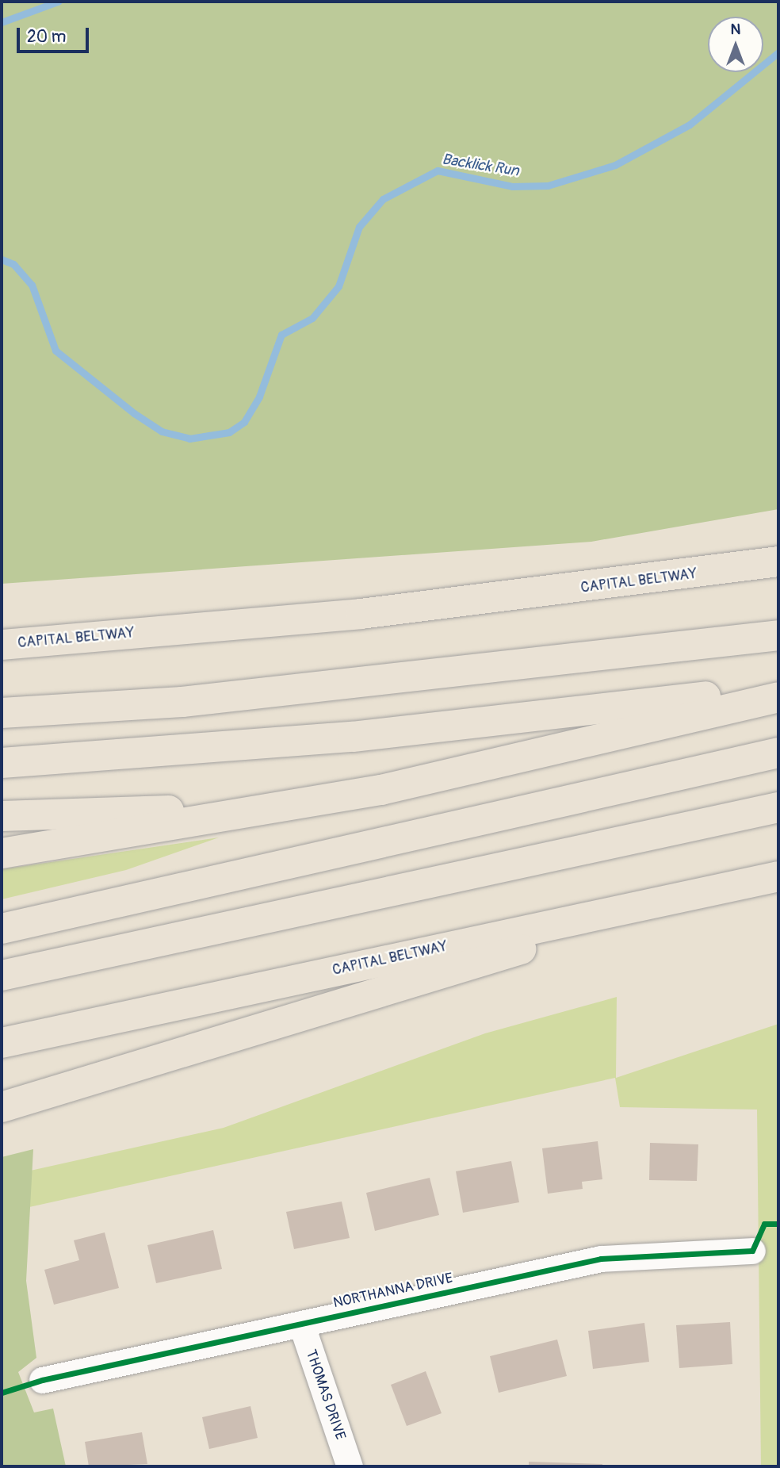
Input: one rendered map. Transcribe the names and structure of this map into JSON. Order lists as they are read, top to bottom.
{
  "streets": {
    "highway": ["CAPITAL BELTWAY"],
    "street": ["NORTHANNA DRIVE", "THOMAS DRIVE"]
  },
  "crossings": [
    ["NORTHANNA DRIVE", "THOMAS DRIVE"]
  ],
  "water": ["Backlick Run"],
  "scale_bar": "20 m",
  "north": "top"
}
